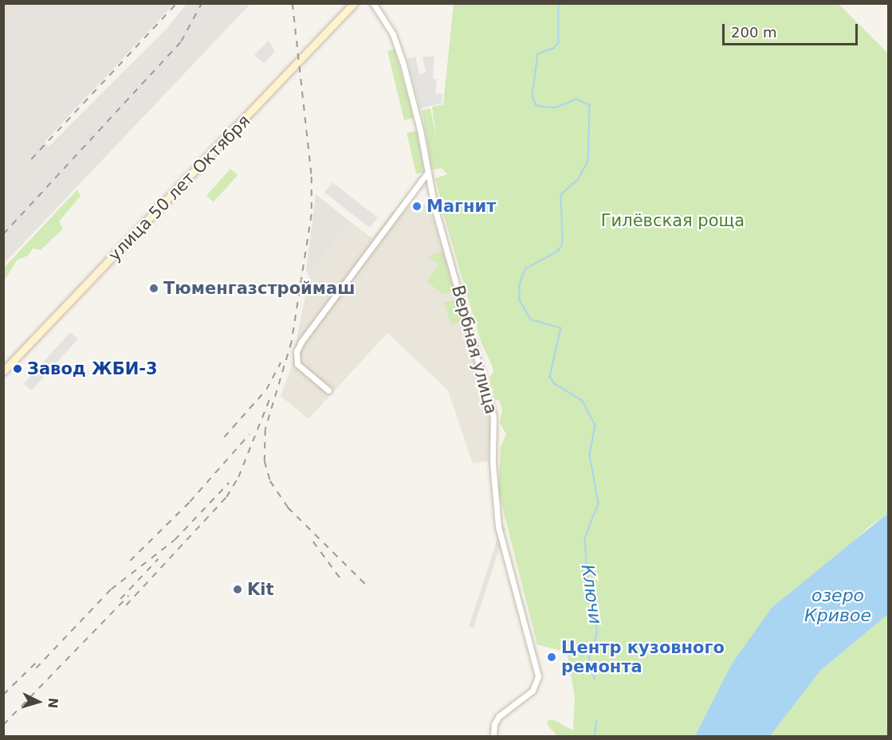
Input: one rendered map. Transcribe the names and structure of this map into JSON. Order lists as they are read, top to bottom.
{
  "streets": {
    "main road": ["улица 50 лет Октября"],
    "street": ["Вербная улица"]
  },
  "water": ["Ключи", "озеро Кривое"],
  "parks": ["Гилёвская роща"],
  "places": [
    "Магнит",
    "Тюменгазстроймаш",
    "Завод ЖБИ-3",
    "Kit",
    "Центр кузовного ремонта"
  ],
  "scale_bar": "200 m",
  "north": "right"
}
